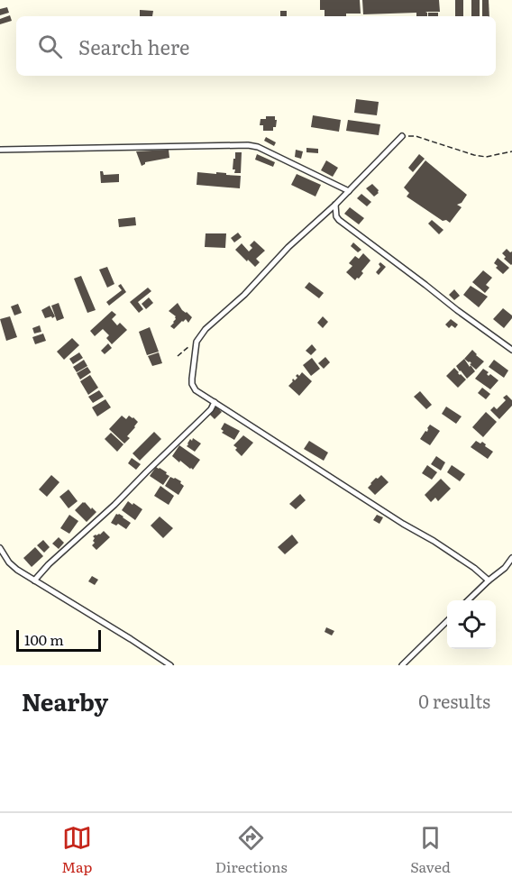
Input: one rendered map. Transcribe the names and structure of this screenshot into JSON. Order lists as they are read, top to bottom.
{
  "scale_bar": "100 m",
  "page": {
    "search": "Search here",
    "scale": "100 m",
    "heading": ["Nearby", "0 results"],
    "nav": ["Map", "Directions", "Saved"]
  }
}
